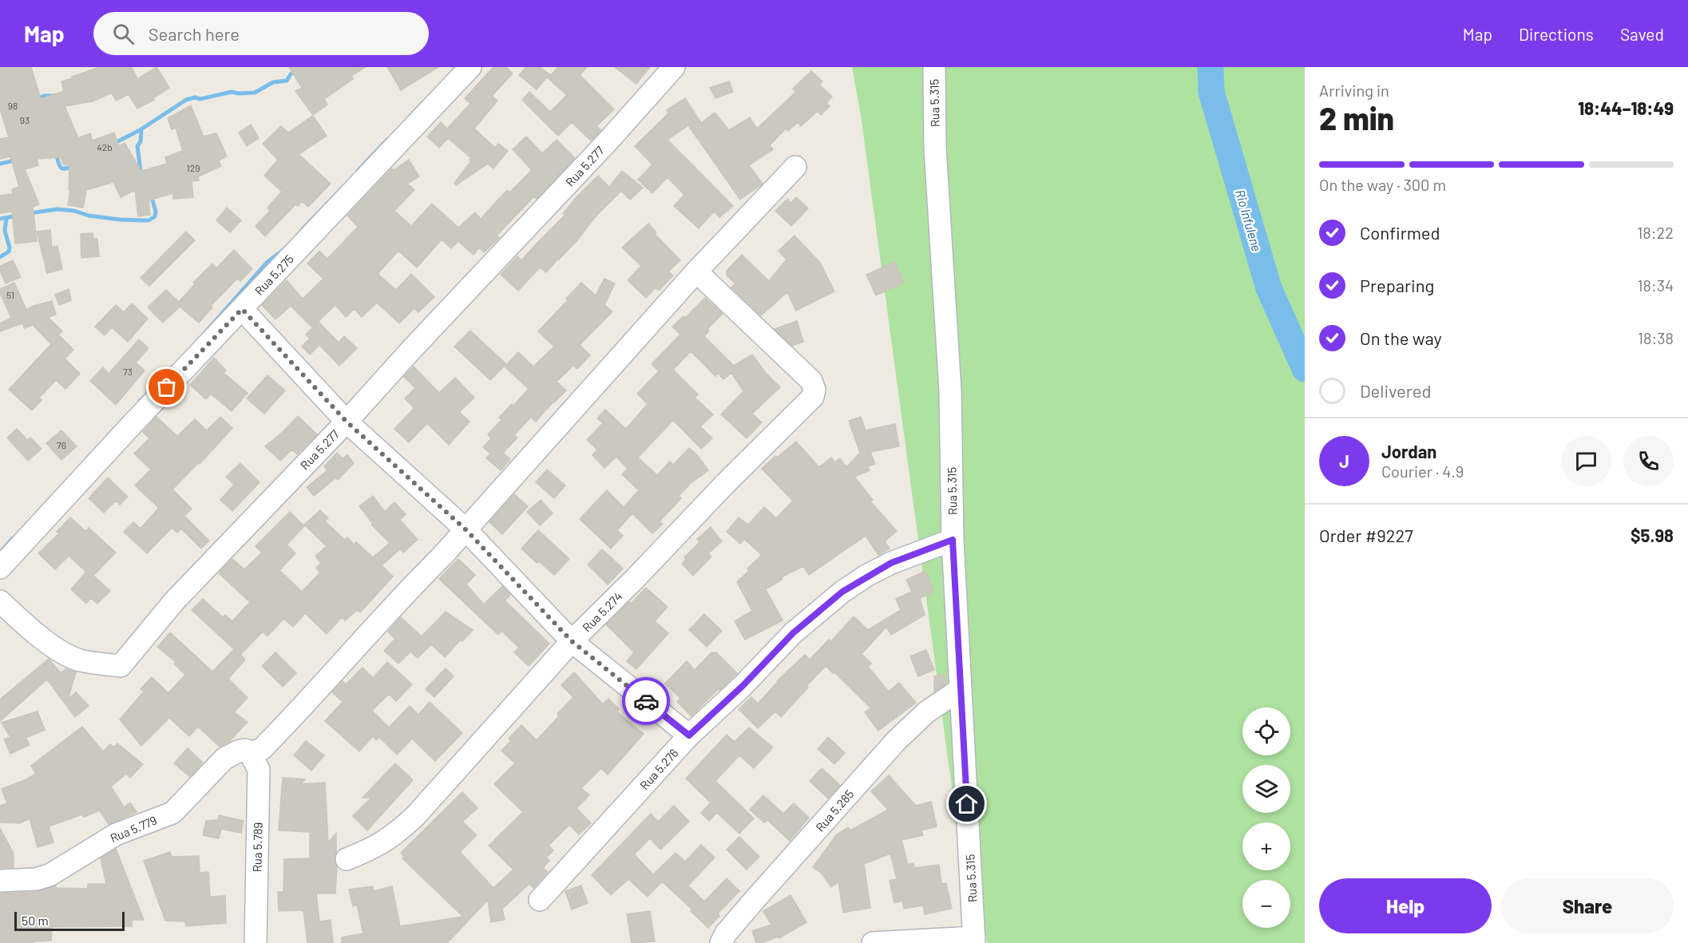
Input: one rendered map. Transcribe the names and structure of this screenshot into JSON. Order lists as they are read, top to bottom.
{
  "streets": {
    "street": [
      "Rua 5.315",
      "Rua 5.277",
      "Rua 5.275",
      "Rua 5.274",
      "Rua 5.276",
      "Rua 5.285",
      "Rua 5.779",
      "Rua 5.789"
    ]
  },
  "crossings": [
    ["Rua 5.315", "Rua 5.276"],
    ["Rua 5.315", "Rua 5.285"],
    ["Rua 5.779", "Rua 5.789"]
  ],
  "water": ["Rio Infulene"],
  "house_numbers": [
    "98",
    "93",
    "42b",
    "129",
    "51",
    "73",
    "76"
  ],
  "scale_bar": "50 m",
  "page": {
    "header": "Map",
    "search": "Search here",
    "nav": ["Map", "Directions", "Saved"],
    "heading": ["2 min", "Arriving in", "18:44–18:49"],
    "panel": [
      "Jordan",
      "Courier · 4.9",
      "Order #9227",
      "$5.98"
    ],
    "bar": "On the way · 300 m",
    "list": [
      ["Confirmed", "18:22"],
      ["Preparing", "18:34"],
      ["On the way", "18:38"],
      "Delivered"
    ],
    "round": "J",
    "map_buttons": ["+", "−"],
    "buttons": ["Help", "Share"],
    "scale": "50 m"
  }
}
